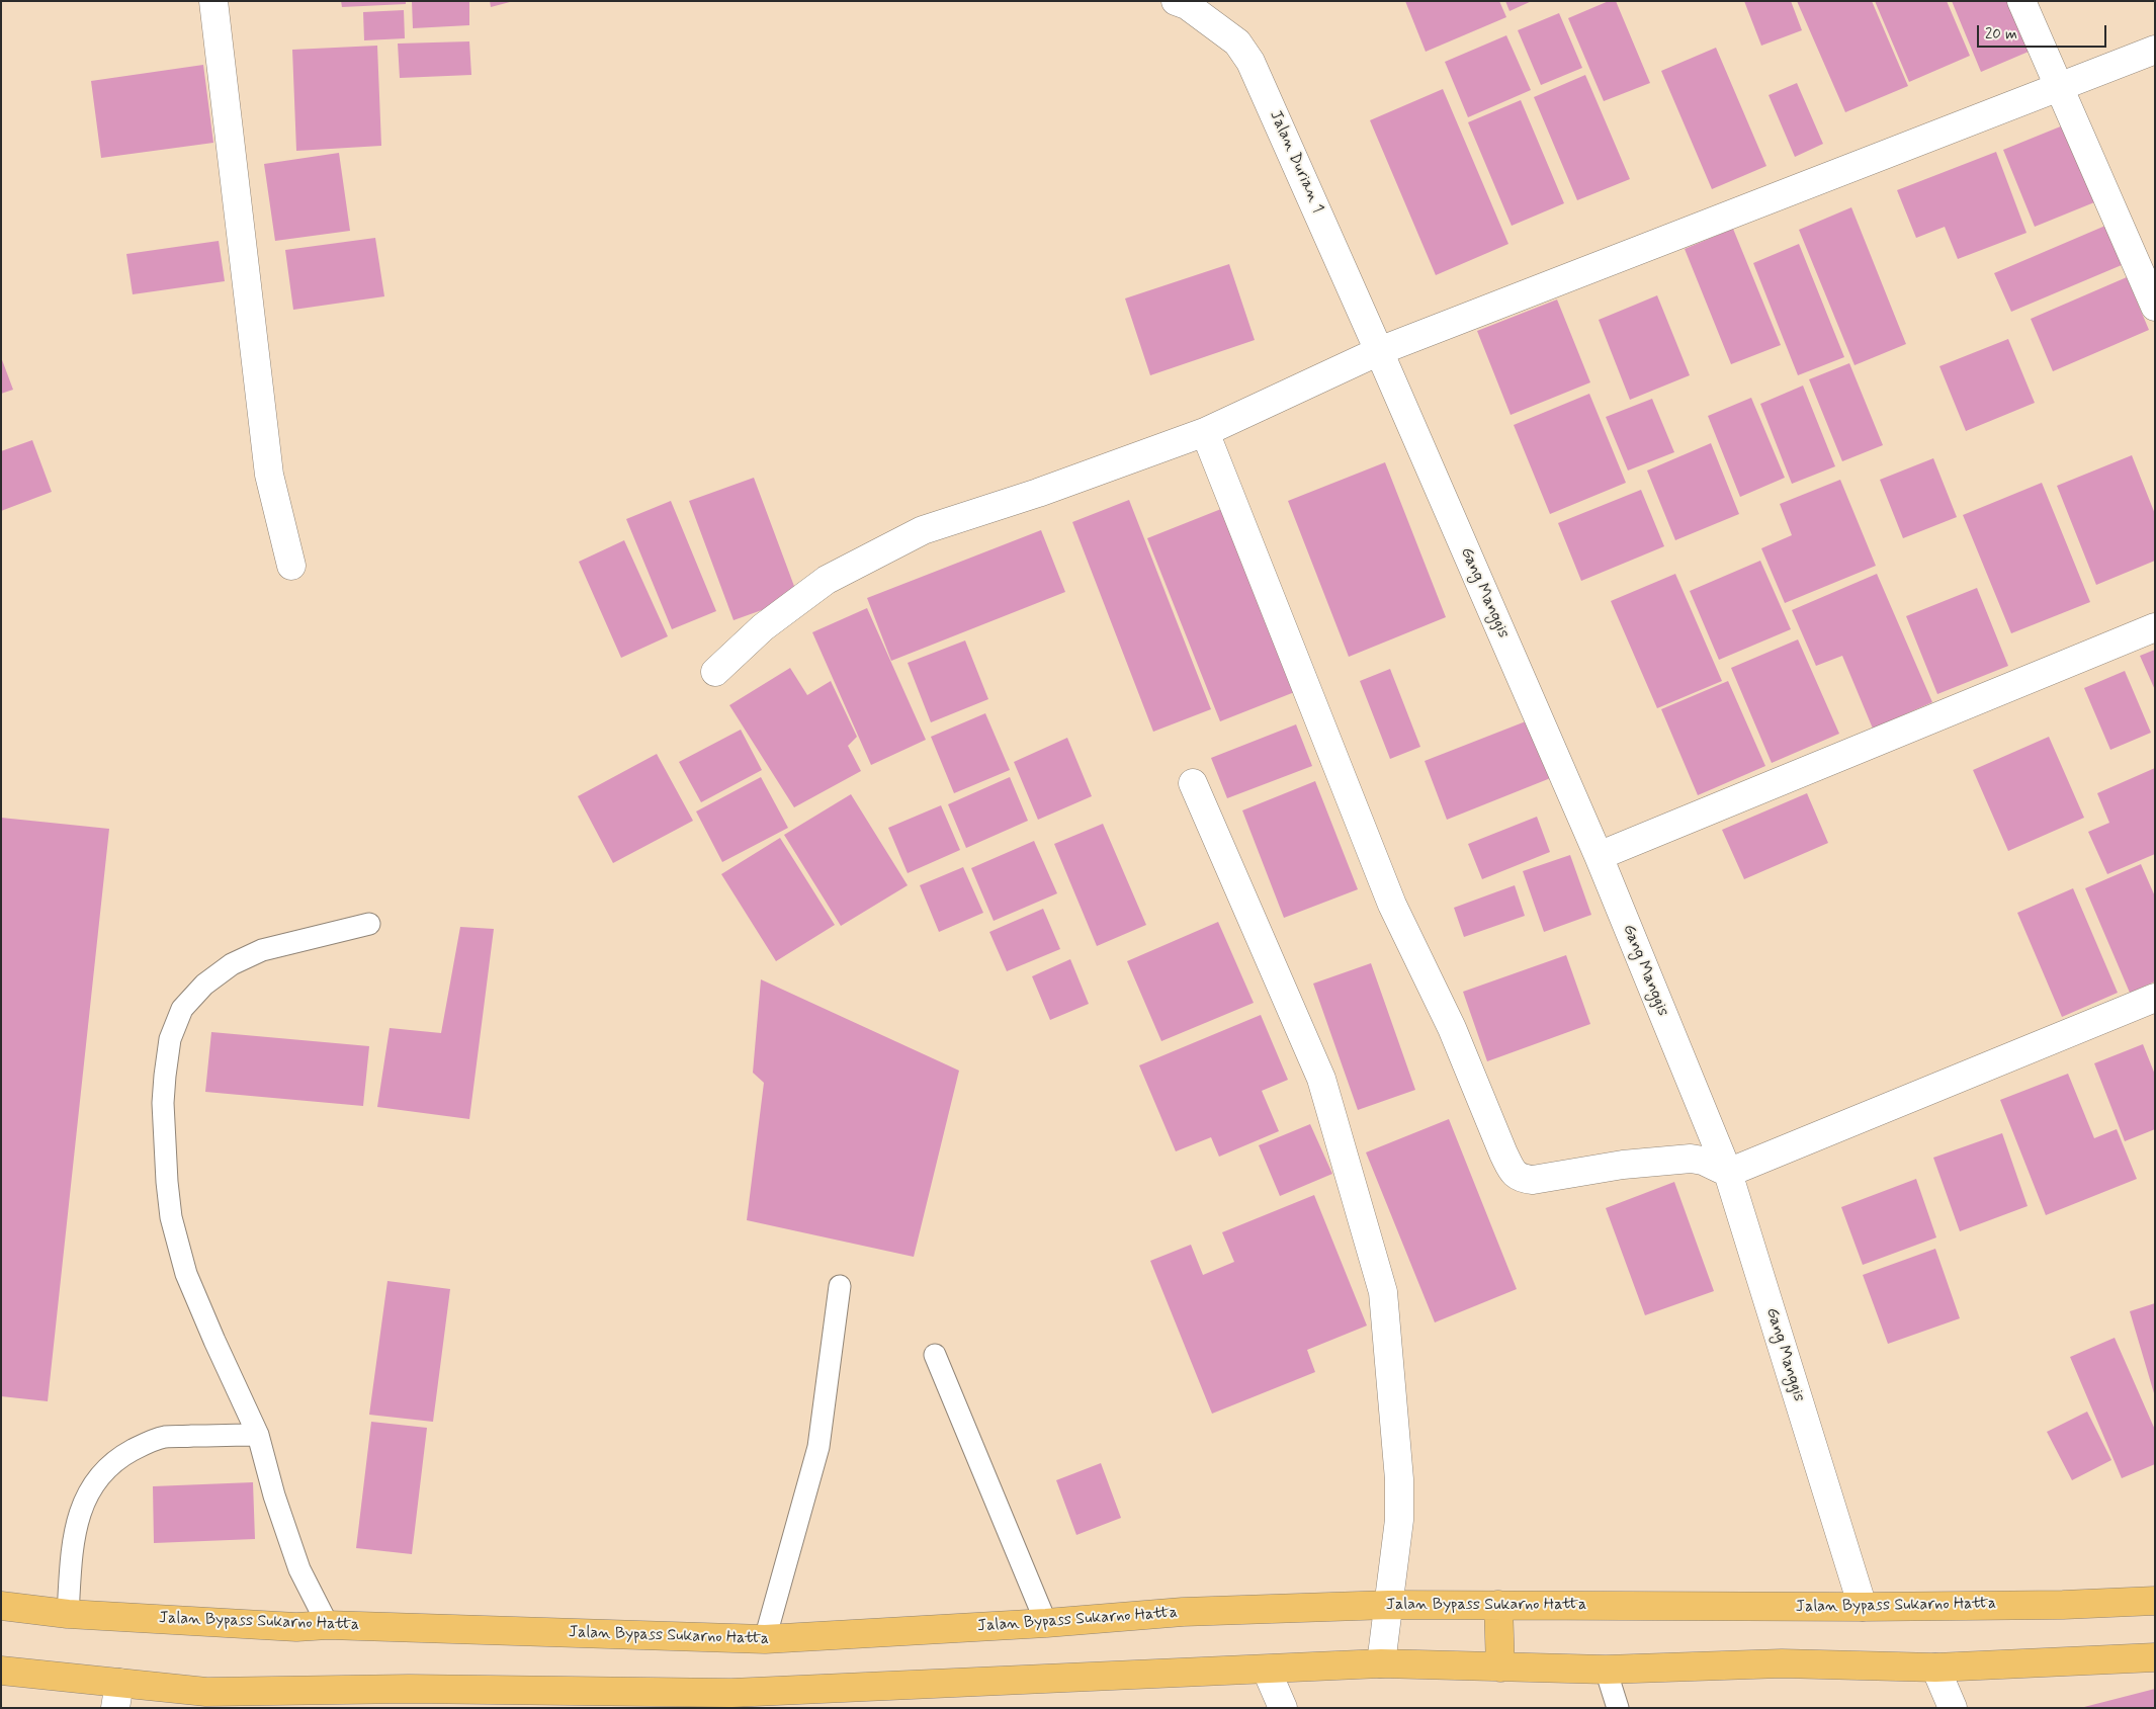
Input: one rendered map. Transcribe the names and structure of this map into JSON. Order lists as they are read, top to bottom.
{
  "streets": {
    "highway": ["Jalan Bypass Sukarno Hatta"],
    "street": ["Jalan Durian 1", "Gang Manggis"]
  },
  "crossings": [
    ["Jalan Durian 1", "Gang Manggis"],
    ["Gang Manggis", "Jalan Bypass Sukarno Hatta"]
  ],
  "scale_bar": "20 m"
}
